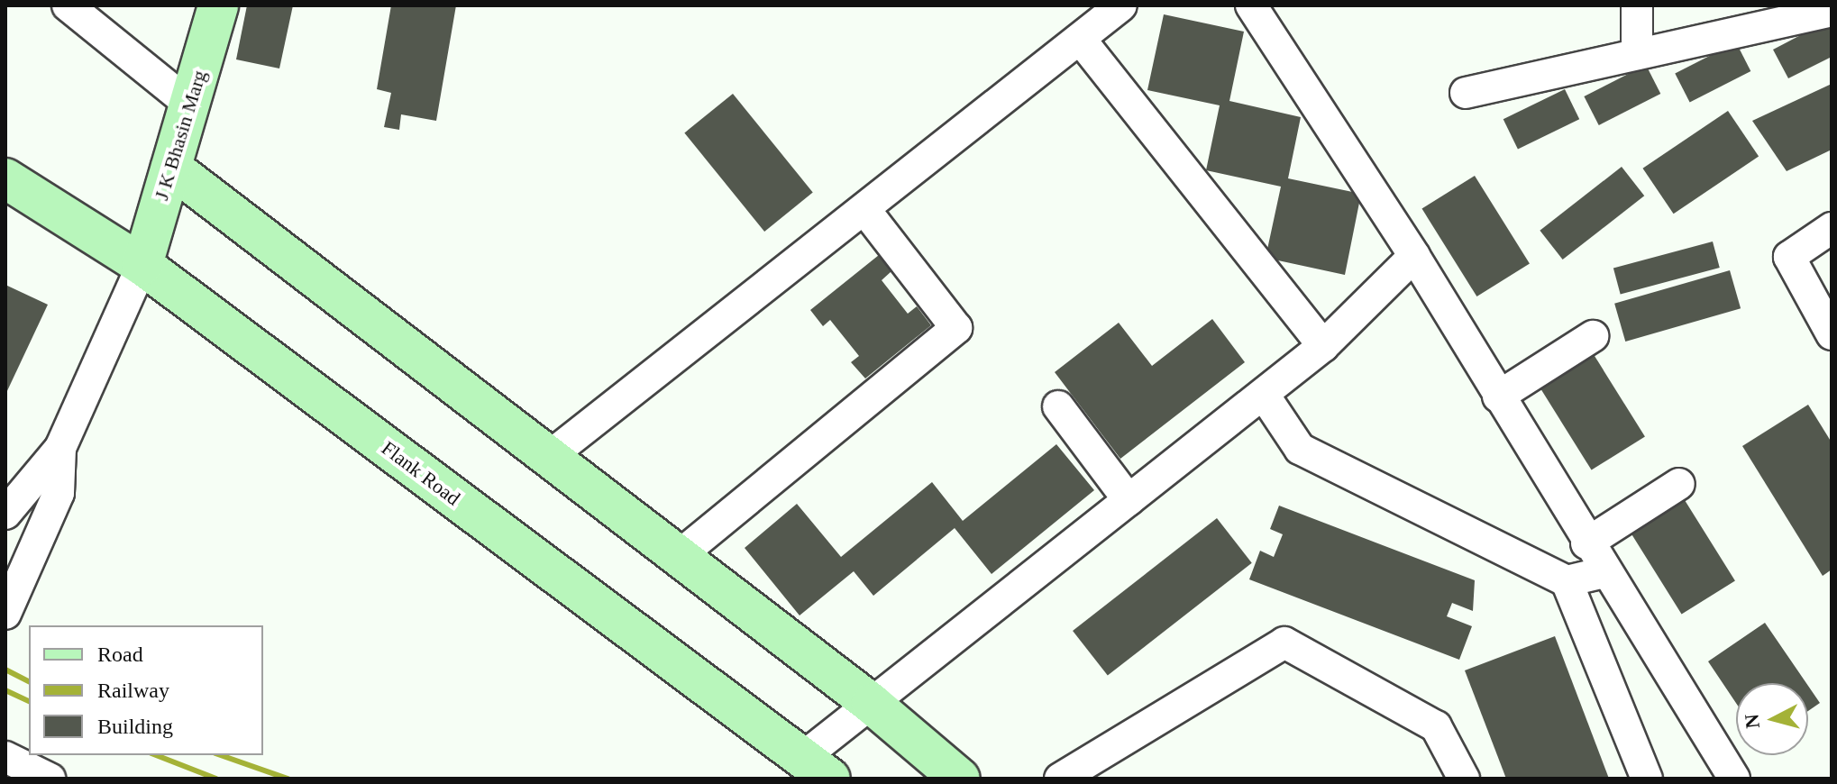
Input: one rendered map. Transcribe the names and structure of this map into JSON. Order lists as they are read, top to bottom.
{
  "streets": {
    "street": ["J K Bhasin Marg", "Flank Road"]
  },
  "crossings": [
    ["J K Bhasin Marg", "Flank Road"]
  ],
  "legend": ["Road", "Railway", "Building"],
  "north": "left"
}
